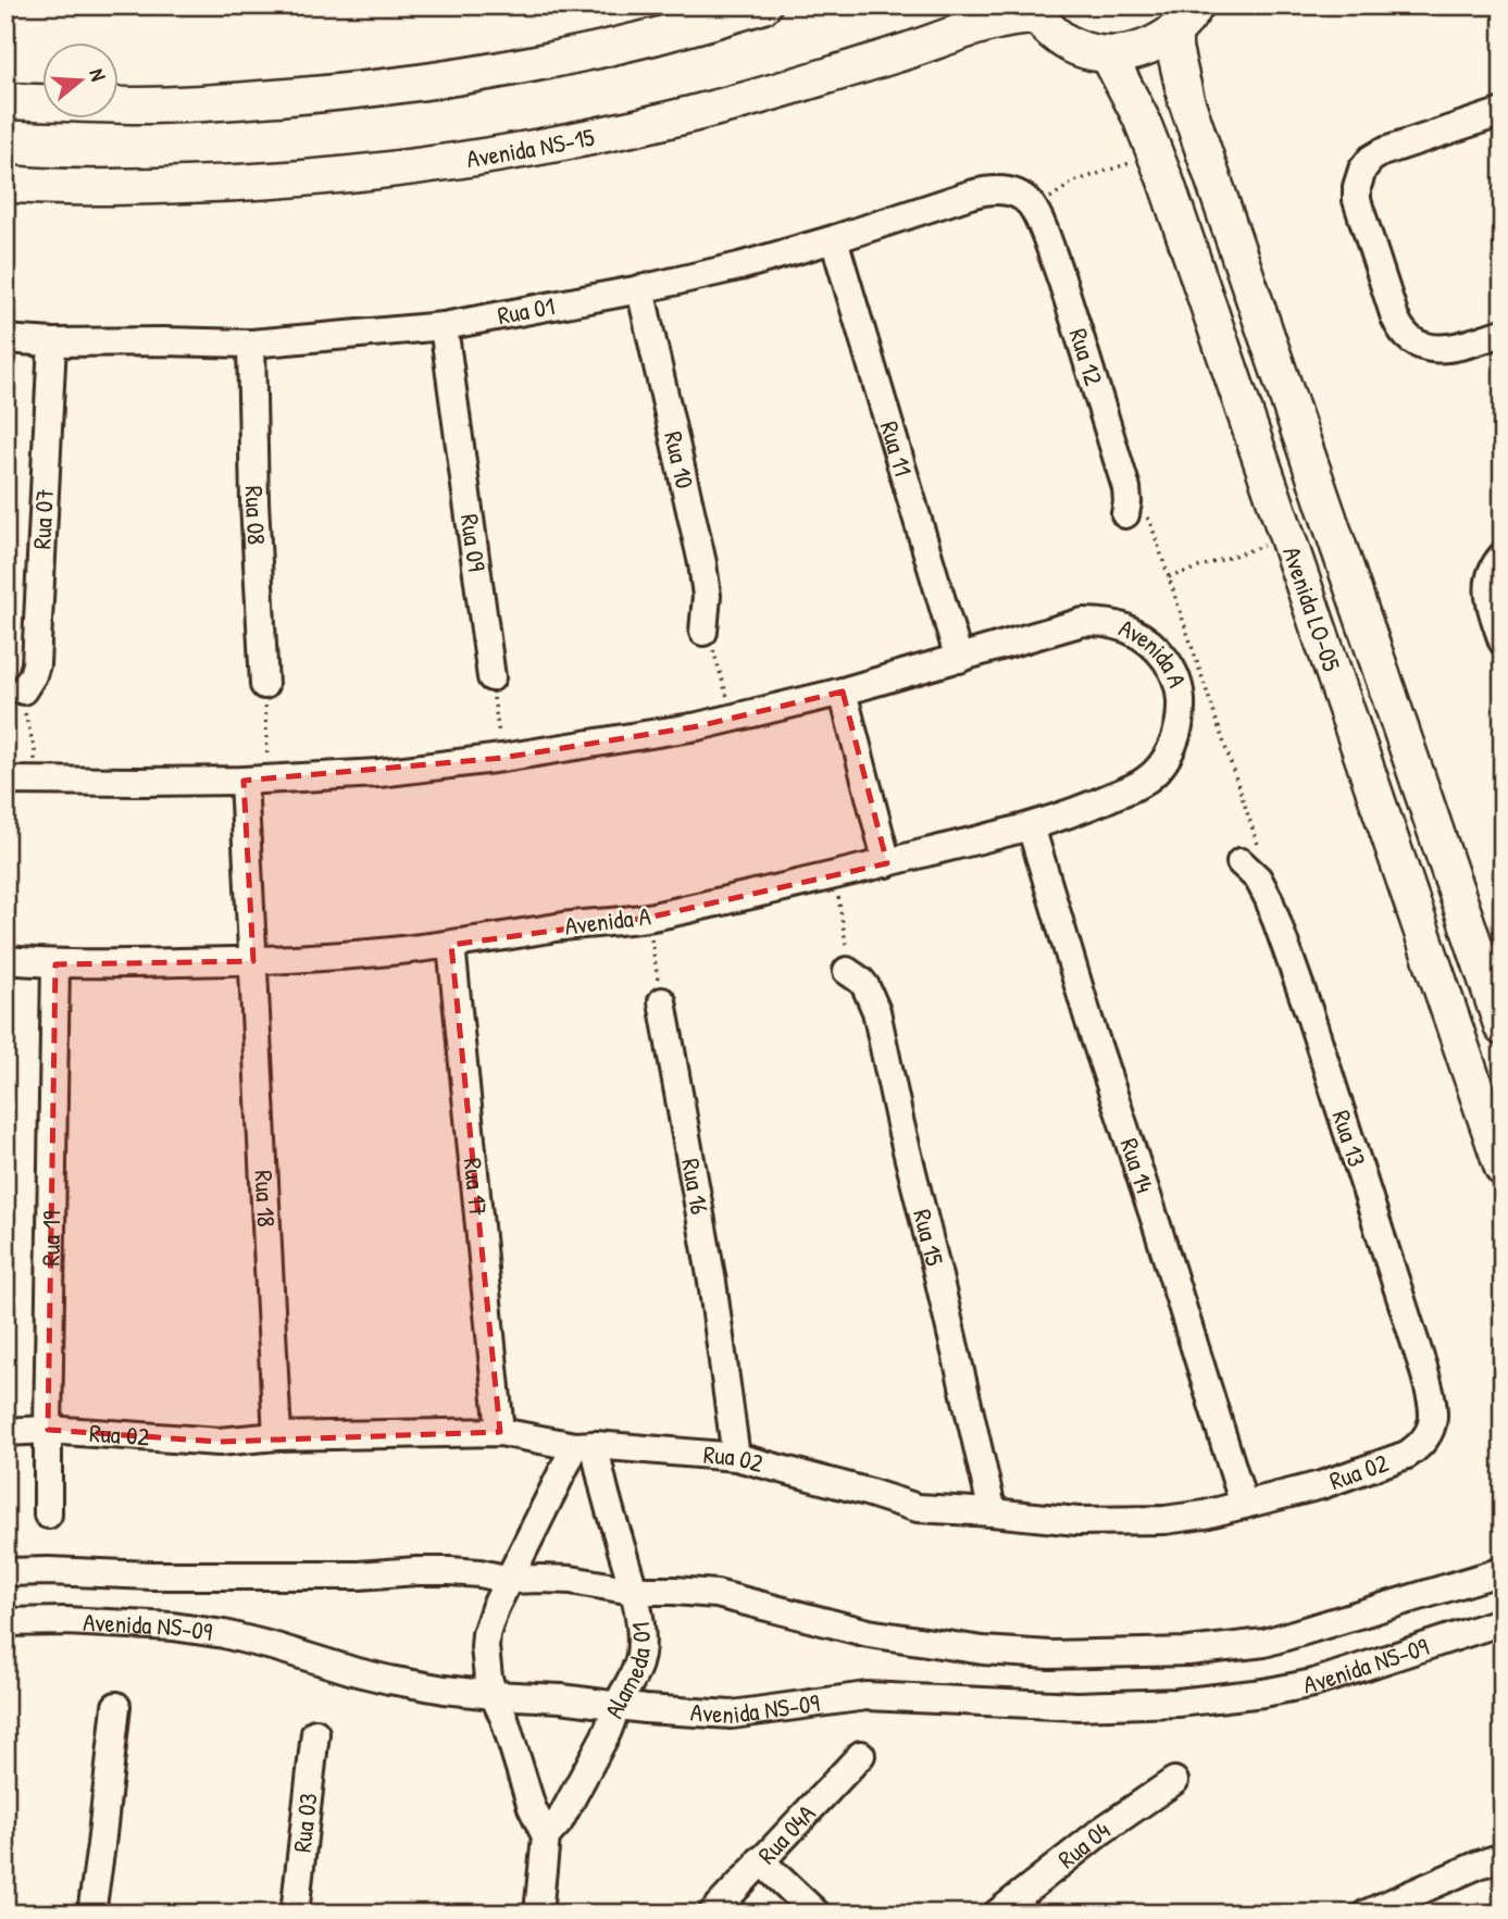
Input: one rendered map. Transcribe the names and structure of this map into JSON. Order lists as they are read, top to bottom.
{
  "streets": {
    "main road": ["Avenida NS-15", "Avenida LO-05"],
    "street": [
      "Rua 01",
      "Rua 12",
      "Rua 11",
      "Rua 10",
      "Rua 08",
      "Rua 07",
      "Rua 09",
      "Avenida A",
      "Rua 13",
      "Rua 14",
      "Rua 16",
      "Rua 17",
      "Rua 18",
      "Rua 15",
      "Rua 19",
      "Rua 02",
      "Avenida NS-09",
      "Alameda 01",
      "Rua 03",
      "Rua 04A",
      "Rua 04"
    ]
  },
  "crossings": [
    ["Avenida NS-15", "Avenida LO-05"],
    ["Rua 01", "Rua 12"],
    ["Rua 01", "Rua 11"],
    ["Rua 01", "Rua 10"],
    ["Rua 01", "Rua 08"],
    ["Rua 01", "Rua 07"],
    ["Rua 01", "Rua 09"],
    ["Rua 11", "Avenida A"],
    ["Avenida A", "Rua 14"],
    ["Avenida A", "Rua 17"],
    ["Avenida A", "Rua 18"],
    ["Avenida A", "Rua 19"],
    ["Rua 13", "Rua 02"],
    ["Rua 14", "Rua 02"],
    ["Rua 16", "Rua 02"],
    ["Rua 17", "Rua 02"],
    ["Rua 18", "Rua 02"],
    ["Rua 15", "Rua 02"],
    ["Rua 19", "Rua 02"],
    ["Rua 02", "Alameda 01"],
    ["Avenida NS-09", "Alameda 01"]
  ],
  "north": "right"
}
